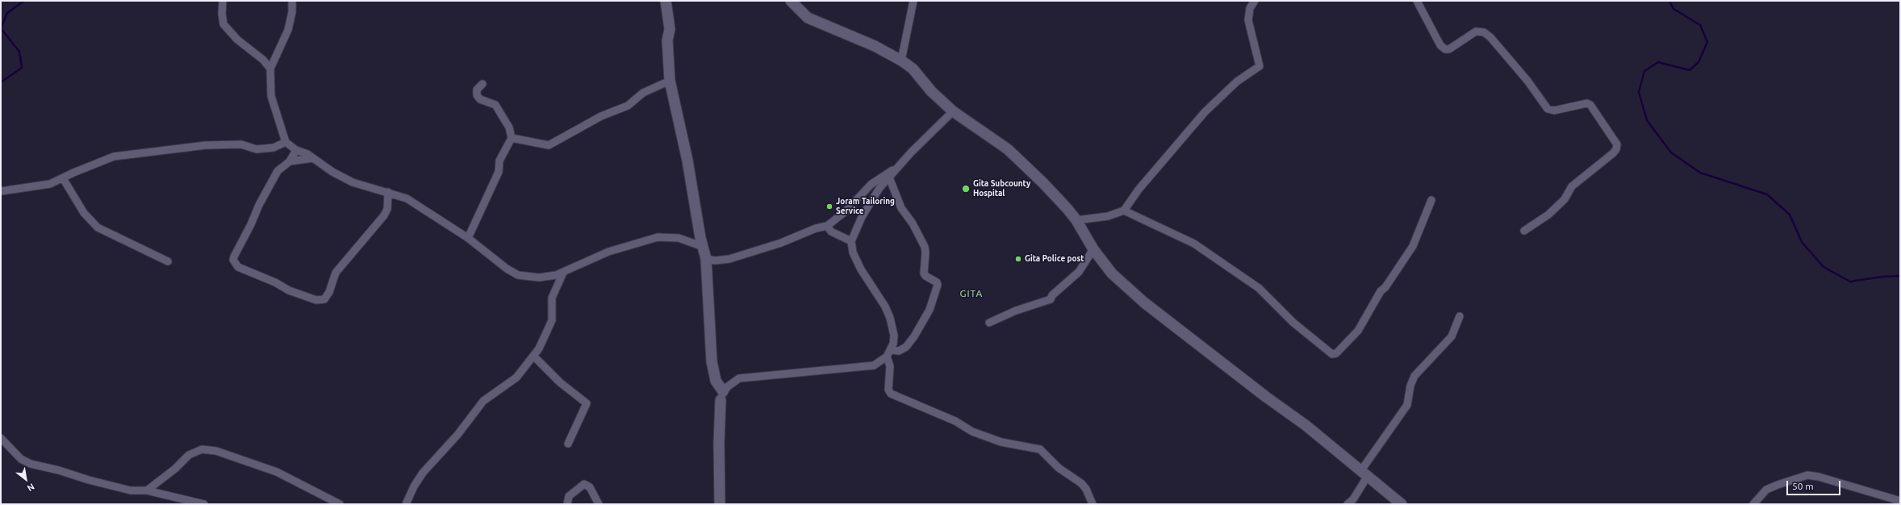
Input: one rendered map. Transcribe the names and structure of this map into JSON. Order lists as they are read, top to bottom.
{
  "districts": ["GITA"],
  "places": ["Gita Subcounty Hospital", "Joram Tailoring Service", "Gita Police post"],
  "scale_bar": "50 m",
  "north": "bottom right"
}
